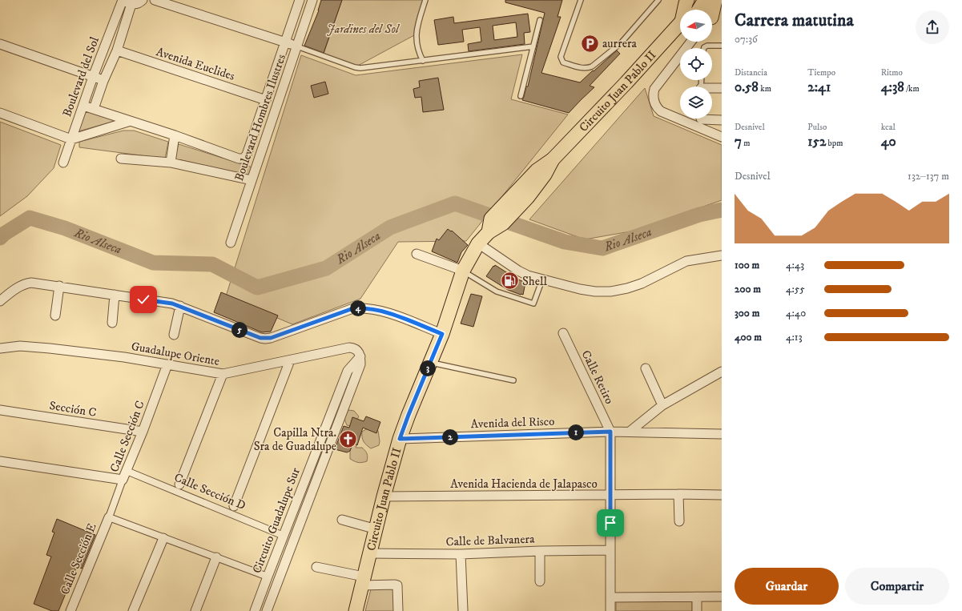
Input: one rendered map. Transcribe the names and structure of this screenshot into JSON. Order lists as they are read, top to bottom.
{
  "streets": {
    "main road": ["Circuito Juan Pablo II"],
    "street": [
      "Avenida Euclides",
      "Boulevard del Sol",
      "Boulevard Hombres Ilustres",
      "Guadalupe Oriente",
      "Calle Retiro",
      "Sección C",
      "Avenida del Risco",
      "Calle Sección C",
      "Avenida Hacienda de Jalapasco",
      "Calle Sección D",
      "Circuito Guadalupe Sur",
      "Calle de Balvanera",
      "Calle Sección E"
    ]
  },
  "crossings": [
    ["Avenida Euclides", "Boulevard del Sol"],
    ["Avenida Euclides", "Boulevard Hombres Ilustres"],
    ["Circuito Juan Pablo II", "Avenida del Risco"],
    ["Circuito Juan Pablo II", "Avenida Hacienda de Jalapasco"],
    ["Circuito Juan Pablo II", "Calle de Balvanera"],
    ["Guadalupe Oriente", "Calle Sección C"],
    ["Guadalupe Oriente", "Calle Sección D"],
    ["Guadalupe Oriente", "Circuito Guadalupe Sur"],
    ["Calle Retiro", "Avenida del Risco"],
    ["Sección C", "Calle Sección C"],
    ["Calle Sección C", "Calle Sección D"],
    ["Calle Sección C", "Calle Sección E"],
    ["Calle Sección D", "Circuito Guadalupe Sur"],
    ["Circuito Guadalupe Sur", "Calle Sección E"]
  ],
  "water": ["Rio Alseca"],
  "parks": ["Jardines del Sol"],
  "places": {
    "parking": ["aurrera"],
    "fuel station": ["Shell"],
    "church": ["Capilla Ntra. Sra de Guadalupe"]
  },
  "north": "left",
  "page": {
    "heading": ["Carrera matutina", "07:36"],
    "stats": [
      ["Distancia", "0.58 km"],
      ["Tiempo", "2:41"],
      ["Ritmo", "4:38 /km"],
      ["Desnivel", "7 m"],
      ["Pulso", "152 bpm"],
      ["kcal", "40"]
    ],
    "chart": ["Desnivel", "132–137 m"],
    "list": [
      {
        "name": "100 m",
        "note": "4:43"
      },
      {
        "name": "200 m",
        "note": "4:55"
      },
      {
        "name": "300 m",
        "note": "4:40"
      },
      {
        "name": "400 m",
        "note": "4:13"
      }
    ],
    "pins": [
      "4",
      "5",
      "3",
      "1",
      "2"
    ],
    "buttons": ["Guardar", "Compartir"]
  }
}
